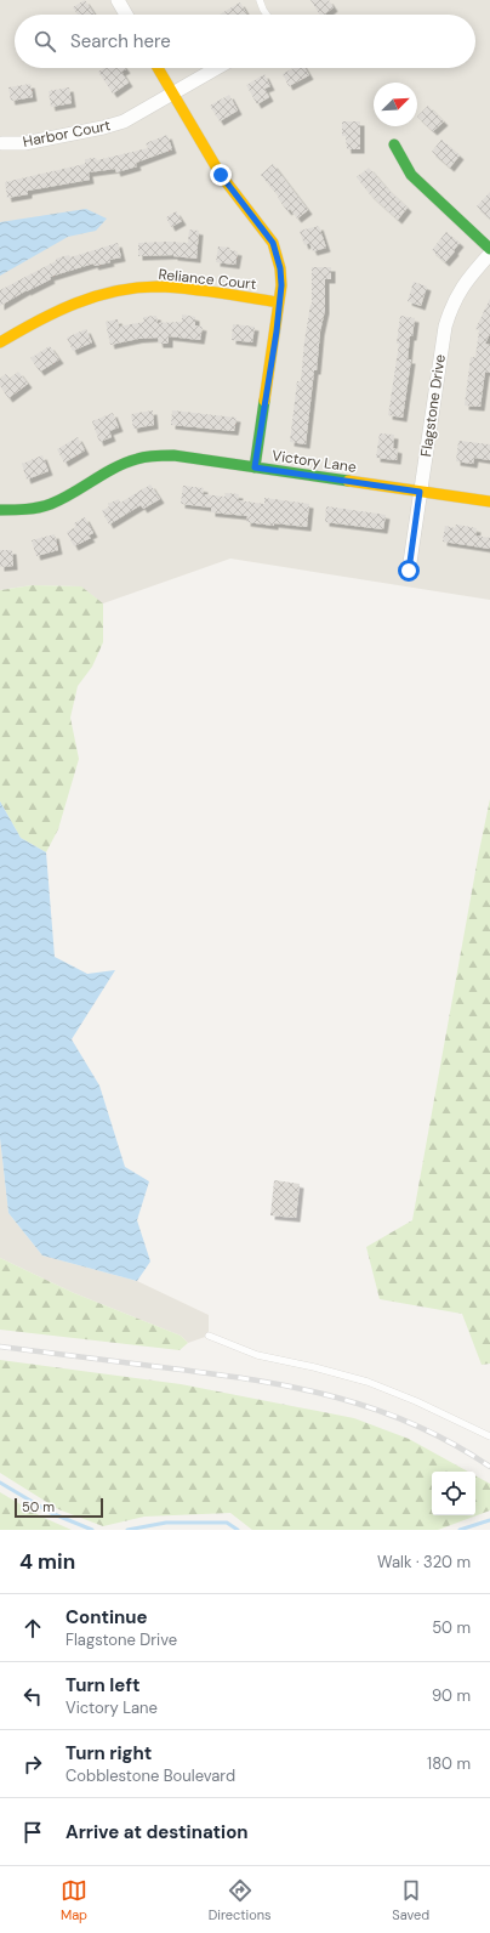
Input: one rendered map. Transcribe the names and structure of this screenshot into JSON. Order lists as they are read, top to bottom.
{
  "streets": {
    "street": [
      "Harbor Court",
      "Reliance Court",
      "Flagstone Drive",
      "Victory Lane"
    ]
  },
  "crossings": [
    ["Flagstone Drive", "Victory Lane"]
  ],
  "scale_bar": "50 m",
  "north": "top right",
  "page": {
    "search": "Search here",
    "scale": "50 m",
    "heading": ["4 min", "Walk · 320 m"],
    "list": [
      ["Continue", "Flagstone Drive", "50 m"],
      ["Turn left", "Victory Lane", "90 m"],
      ["Turn right", "Cobblestone Boulevard", "180 m"],
      "Arrive at destination"
    ],
    "nav": ["Map", "Directions", "Saved"]
  }
}
